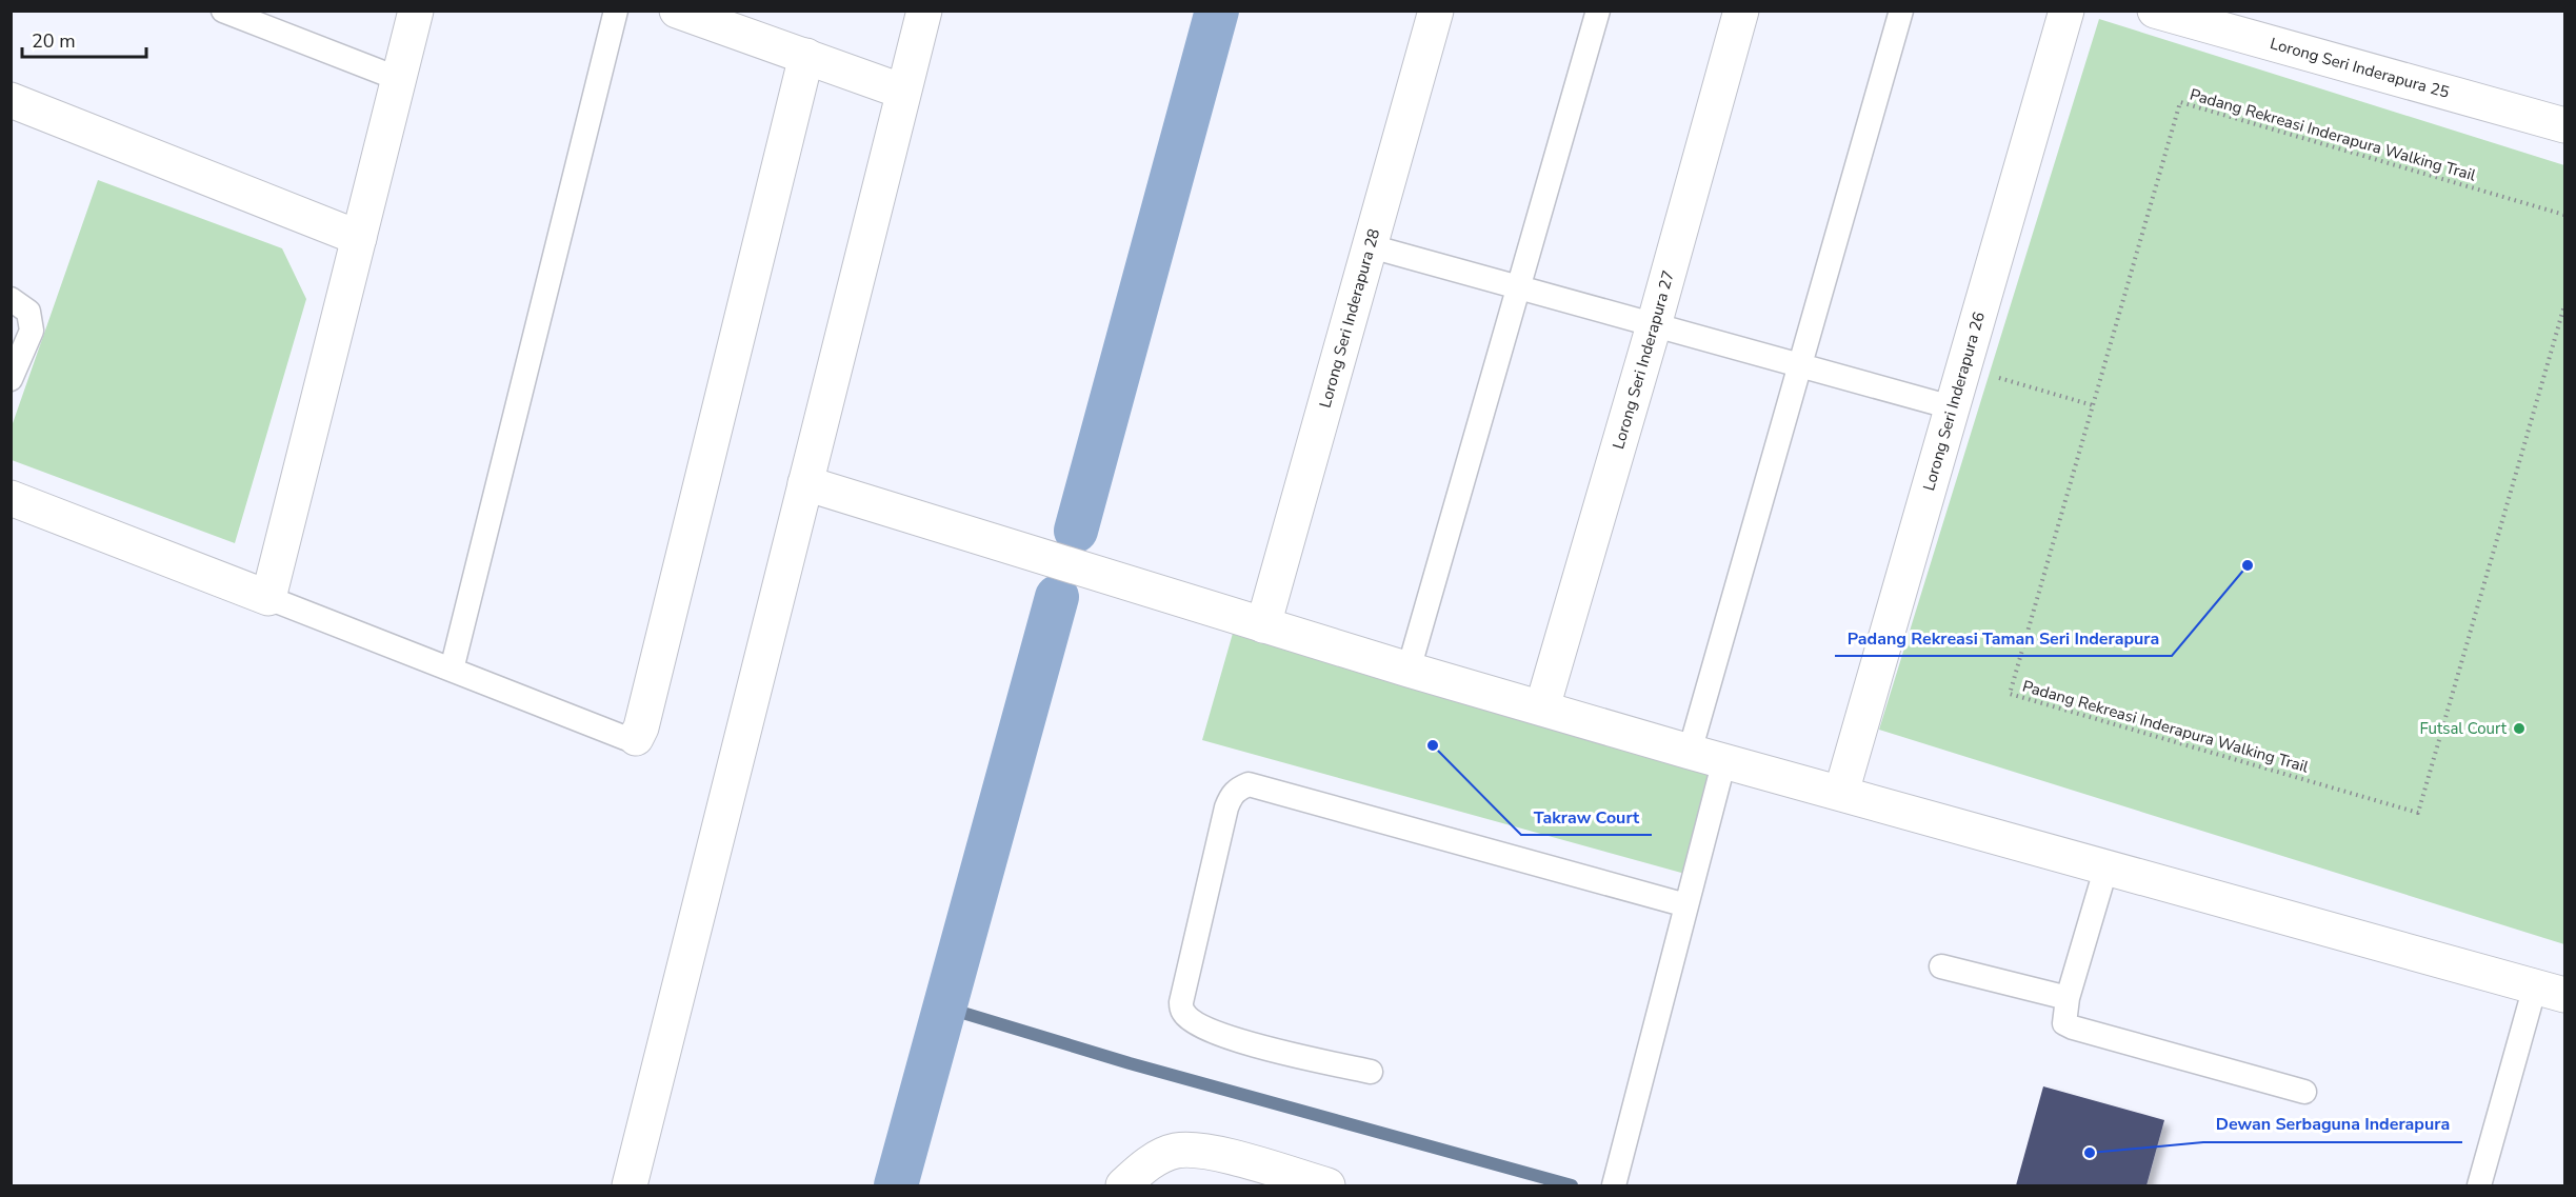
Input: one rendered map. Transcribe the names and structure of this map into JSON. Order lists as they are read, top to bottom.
{
  "streets": {
    "street": [
      "Lorong Seri Inderapura 25",
      "Lorong Seri Inderapura 28",
      "Lorong Seri Inderapura 27",
      "Lorong Seri Inderapura 26"
    ],
    "path": ["Padang Rekreasi Inderapura Walking Trail"]
  },
  "places": [
    "Padang Rekreasi Taman Seri Inderapura",
    "Futsal Court",
    "Takraw Court",
    "Dewan Serbaguna Inderapura"
  ],
  "scale_bar": "20 m"
}
